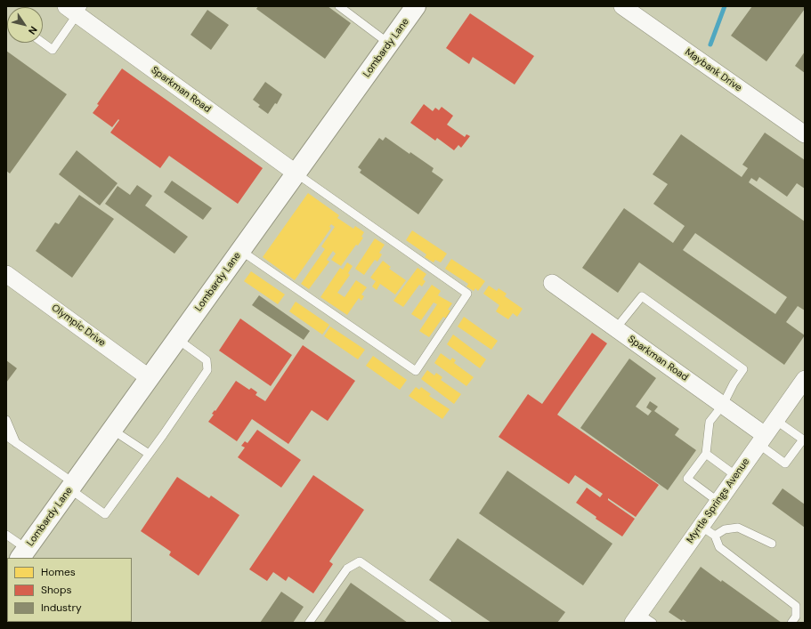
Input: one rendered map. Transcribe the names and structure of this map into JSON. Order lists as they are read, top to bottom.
{
  "streets": {
    "main road": ["Lombardy Lane"],
    "street": [
      "Maybank Drive",
      "Sparkman Road",
      "Olympic Drive",
      "Myrtle Springs Avenue"
    ]
  },
  "crossings": [
    ["Lombardy Lane", "Sparkman Road"],
    ["Lombardy Lane", "Olympic Drive"],
    ["Sparkman Road", "Myrtle Springs Avenue"]
  ],
  "legend": ["Homes", "Shops", "Industry"],
  "north": "bottom right"
}
